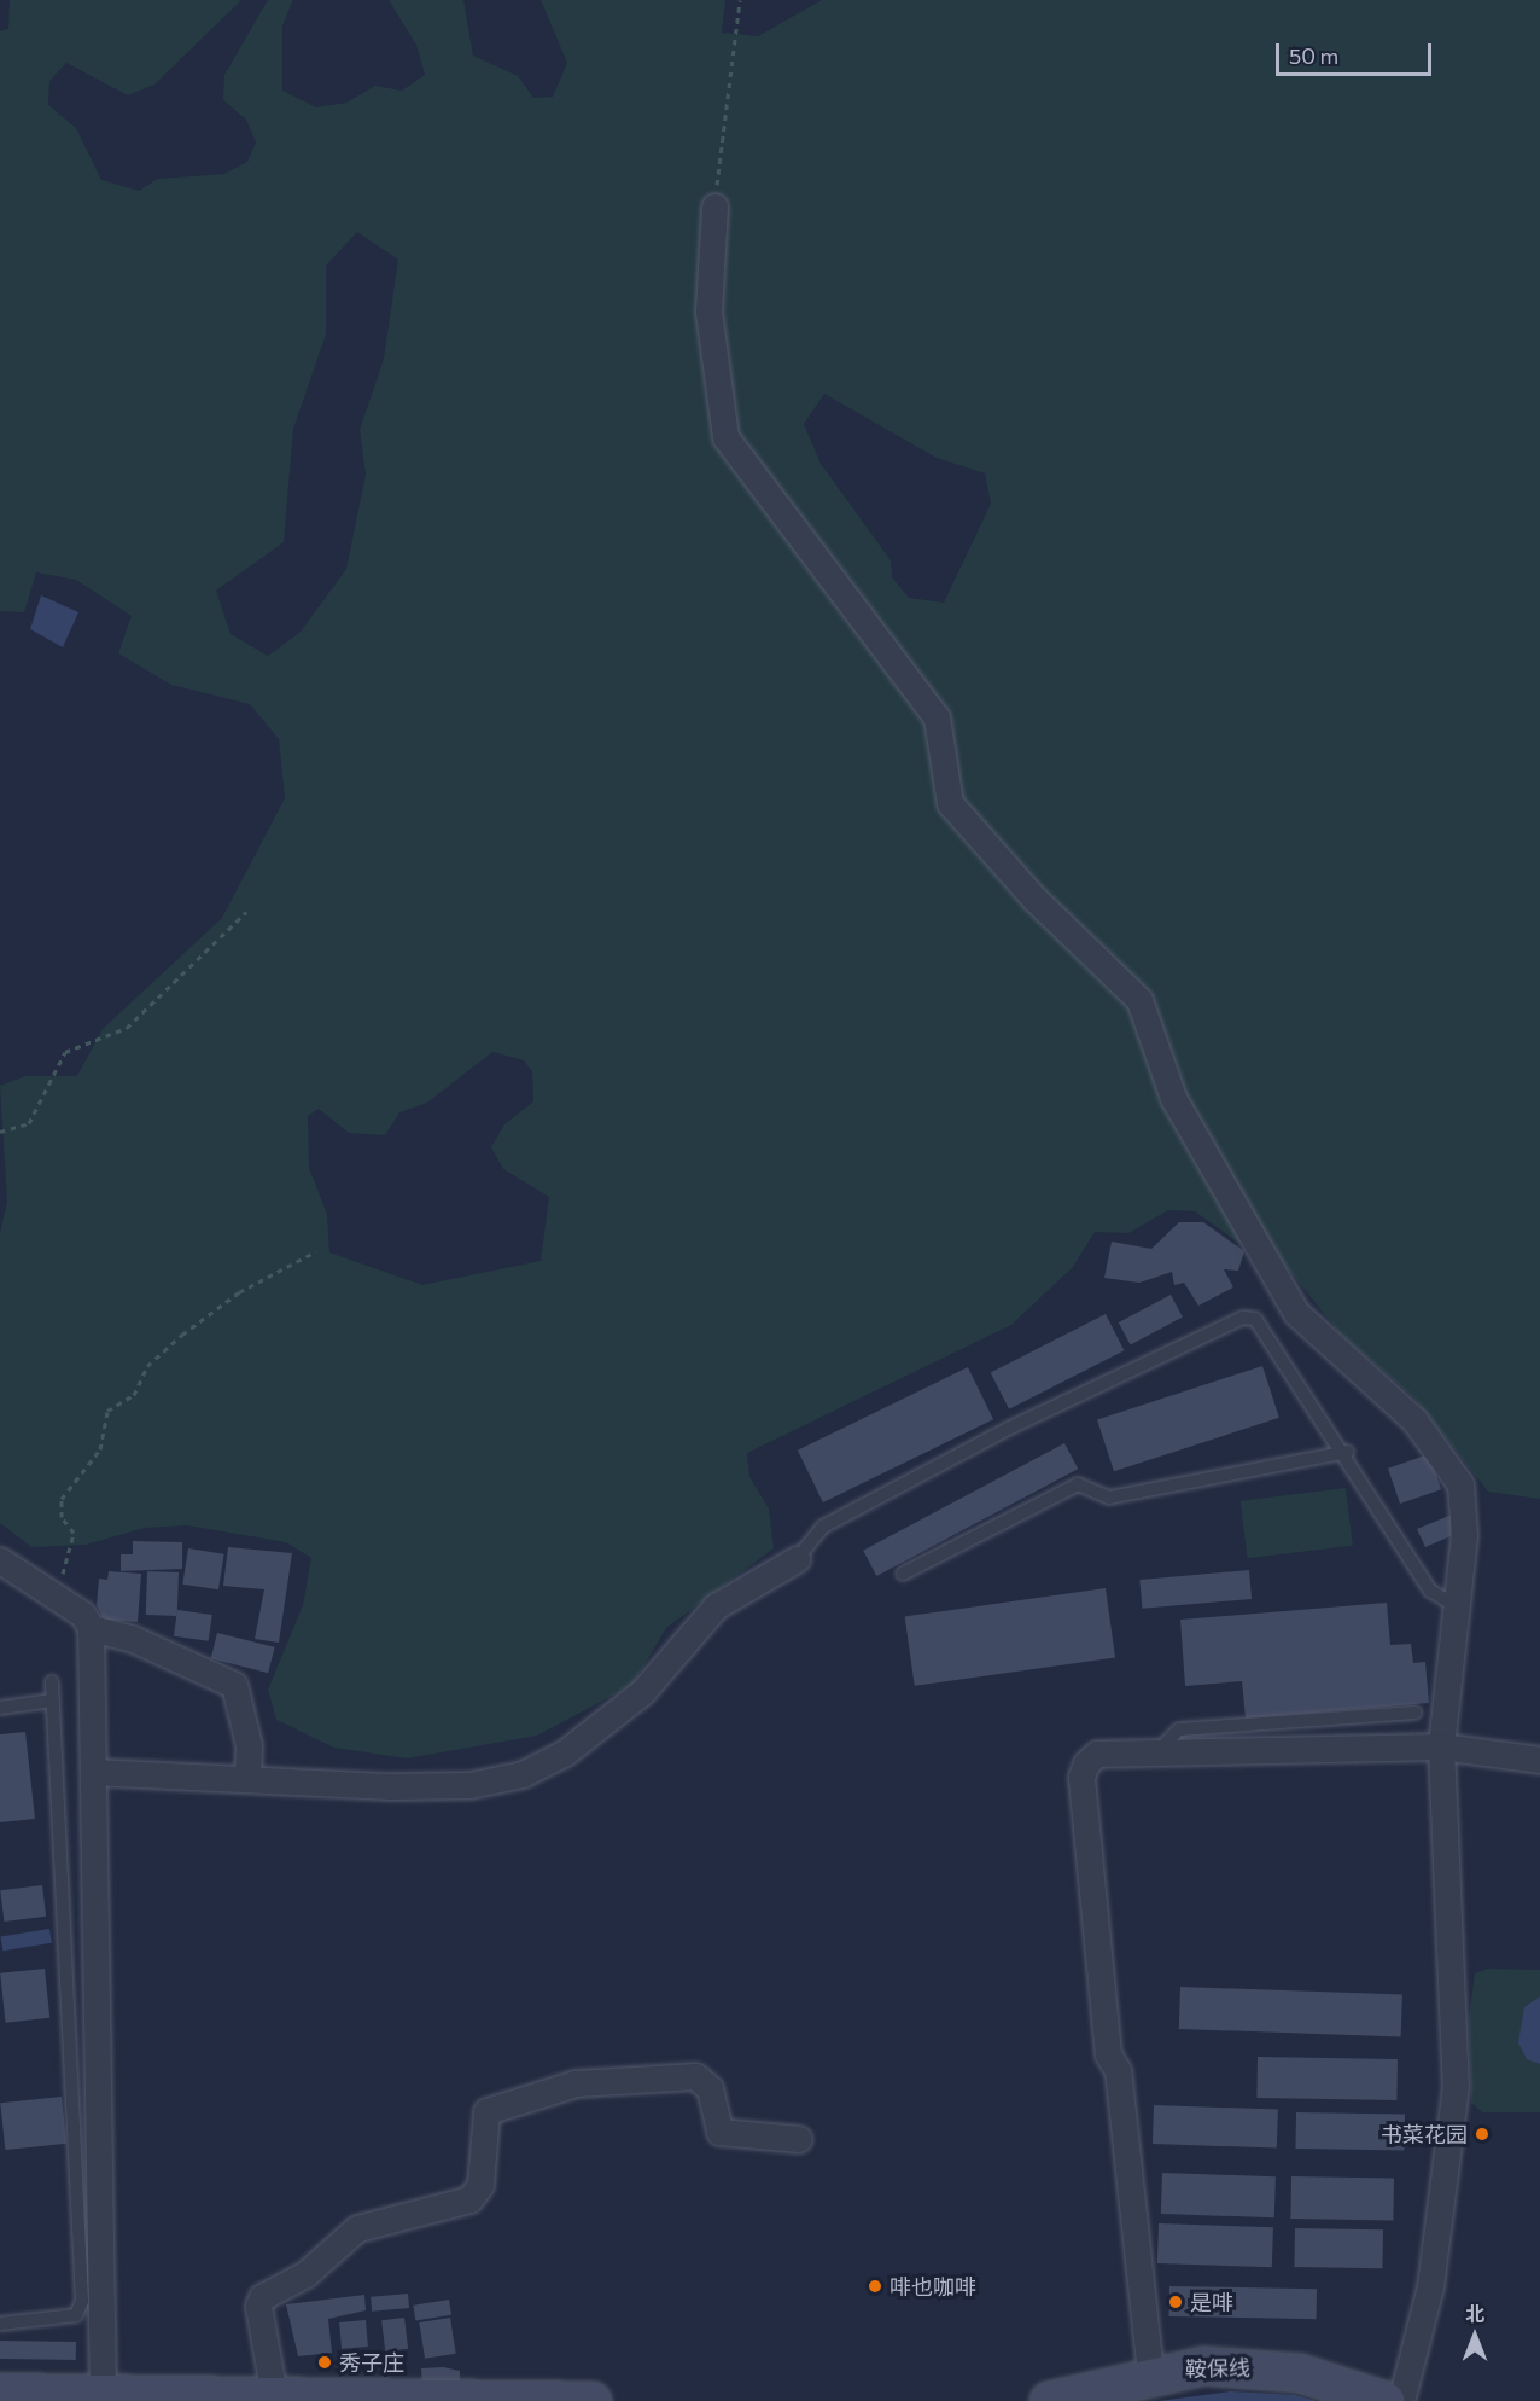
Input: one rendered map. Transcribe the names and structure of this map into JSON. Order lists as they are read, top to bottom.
{
  "streets": {
    "main road": ["鞍保线"]
  },
  "places": [
    "书菜花园",
    "啡也咖啡",
    "是啡",
    "秀子庄"
  ],
  "scale_bar": "50 m",
  "north": "top"
}
